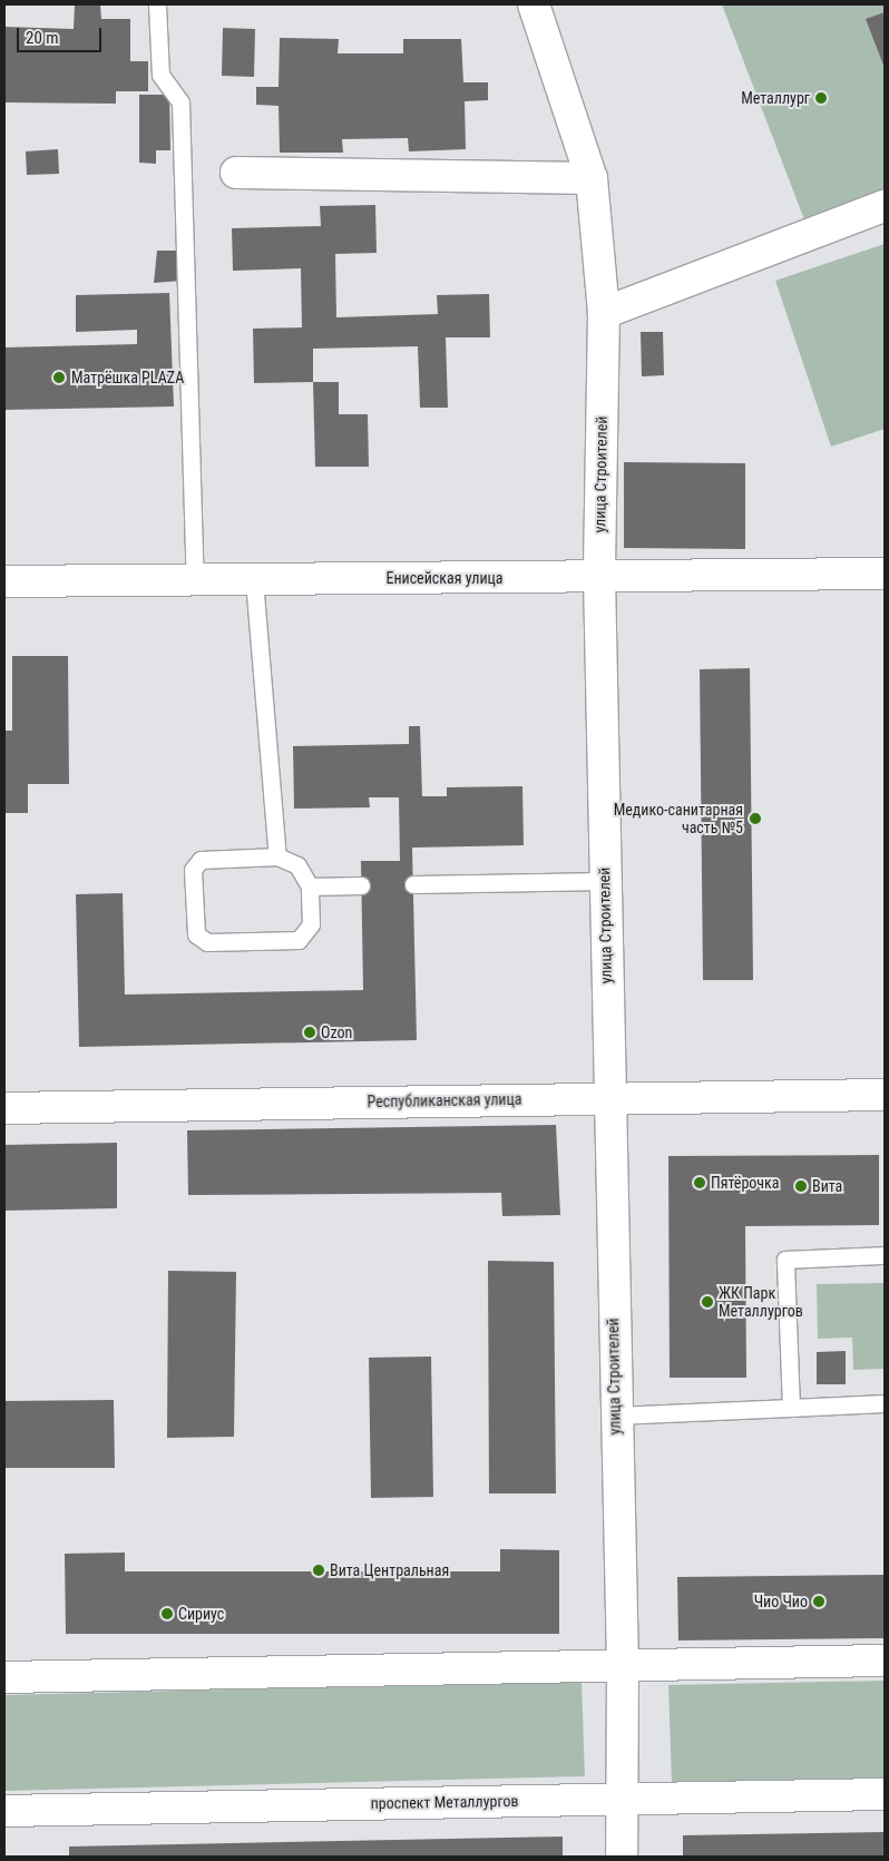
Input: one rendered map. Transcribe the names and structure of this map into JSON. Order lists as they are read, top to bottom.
{
  "streets": {
    "street": [
      "улица Строителей",
      "Енисейская улица",
      "Республиканская улица",
      "проспект Металлургов"
    ]
  },
  "crossings": [
    ["улица Строителей", "Енисейская улица"],
    ["улица Строителей", "Республиканская улица"],
    ["улица Строителей", "проспект Металлургов"]
  ],
  "places": [
    "Металлург",
    "Матрёшка PLAZA",
    "Медико-санитарная часть №5",
    "Ozon",
    "Пятёрочка",
    "Вита",
    "ЖК Парк Металлургов",
    "Вита Центральная",
    "Чио Чио",
    "Сириус"
  ],
  "scale_bar": "20 m"
}
